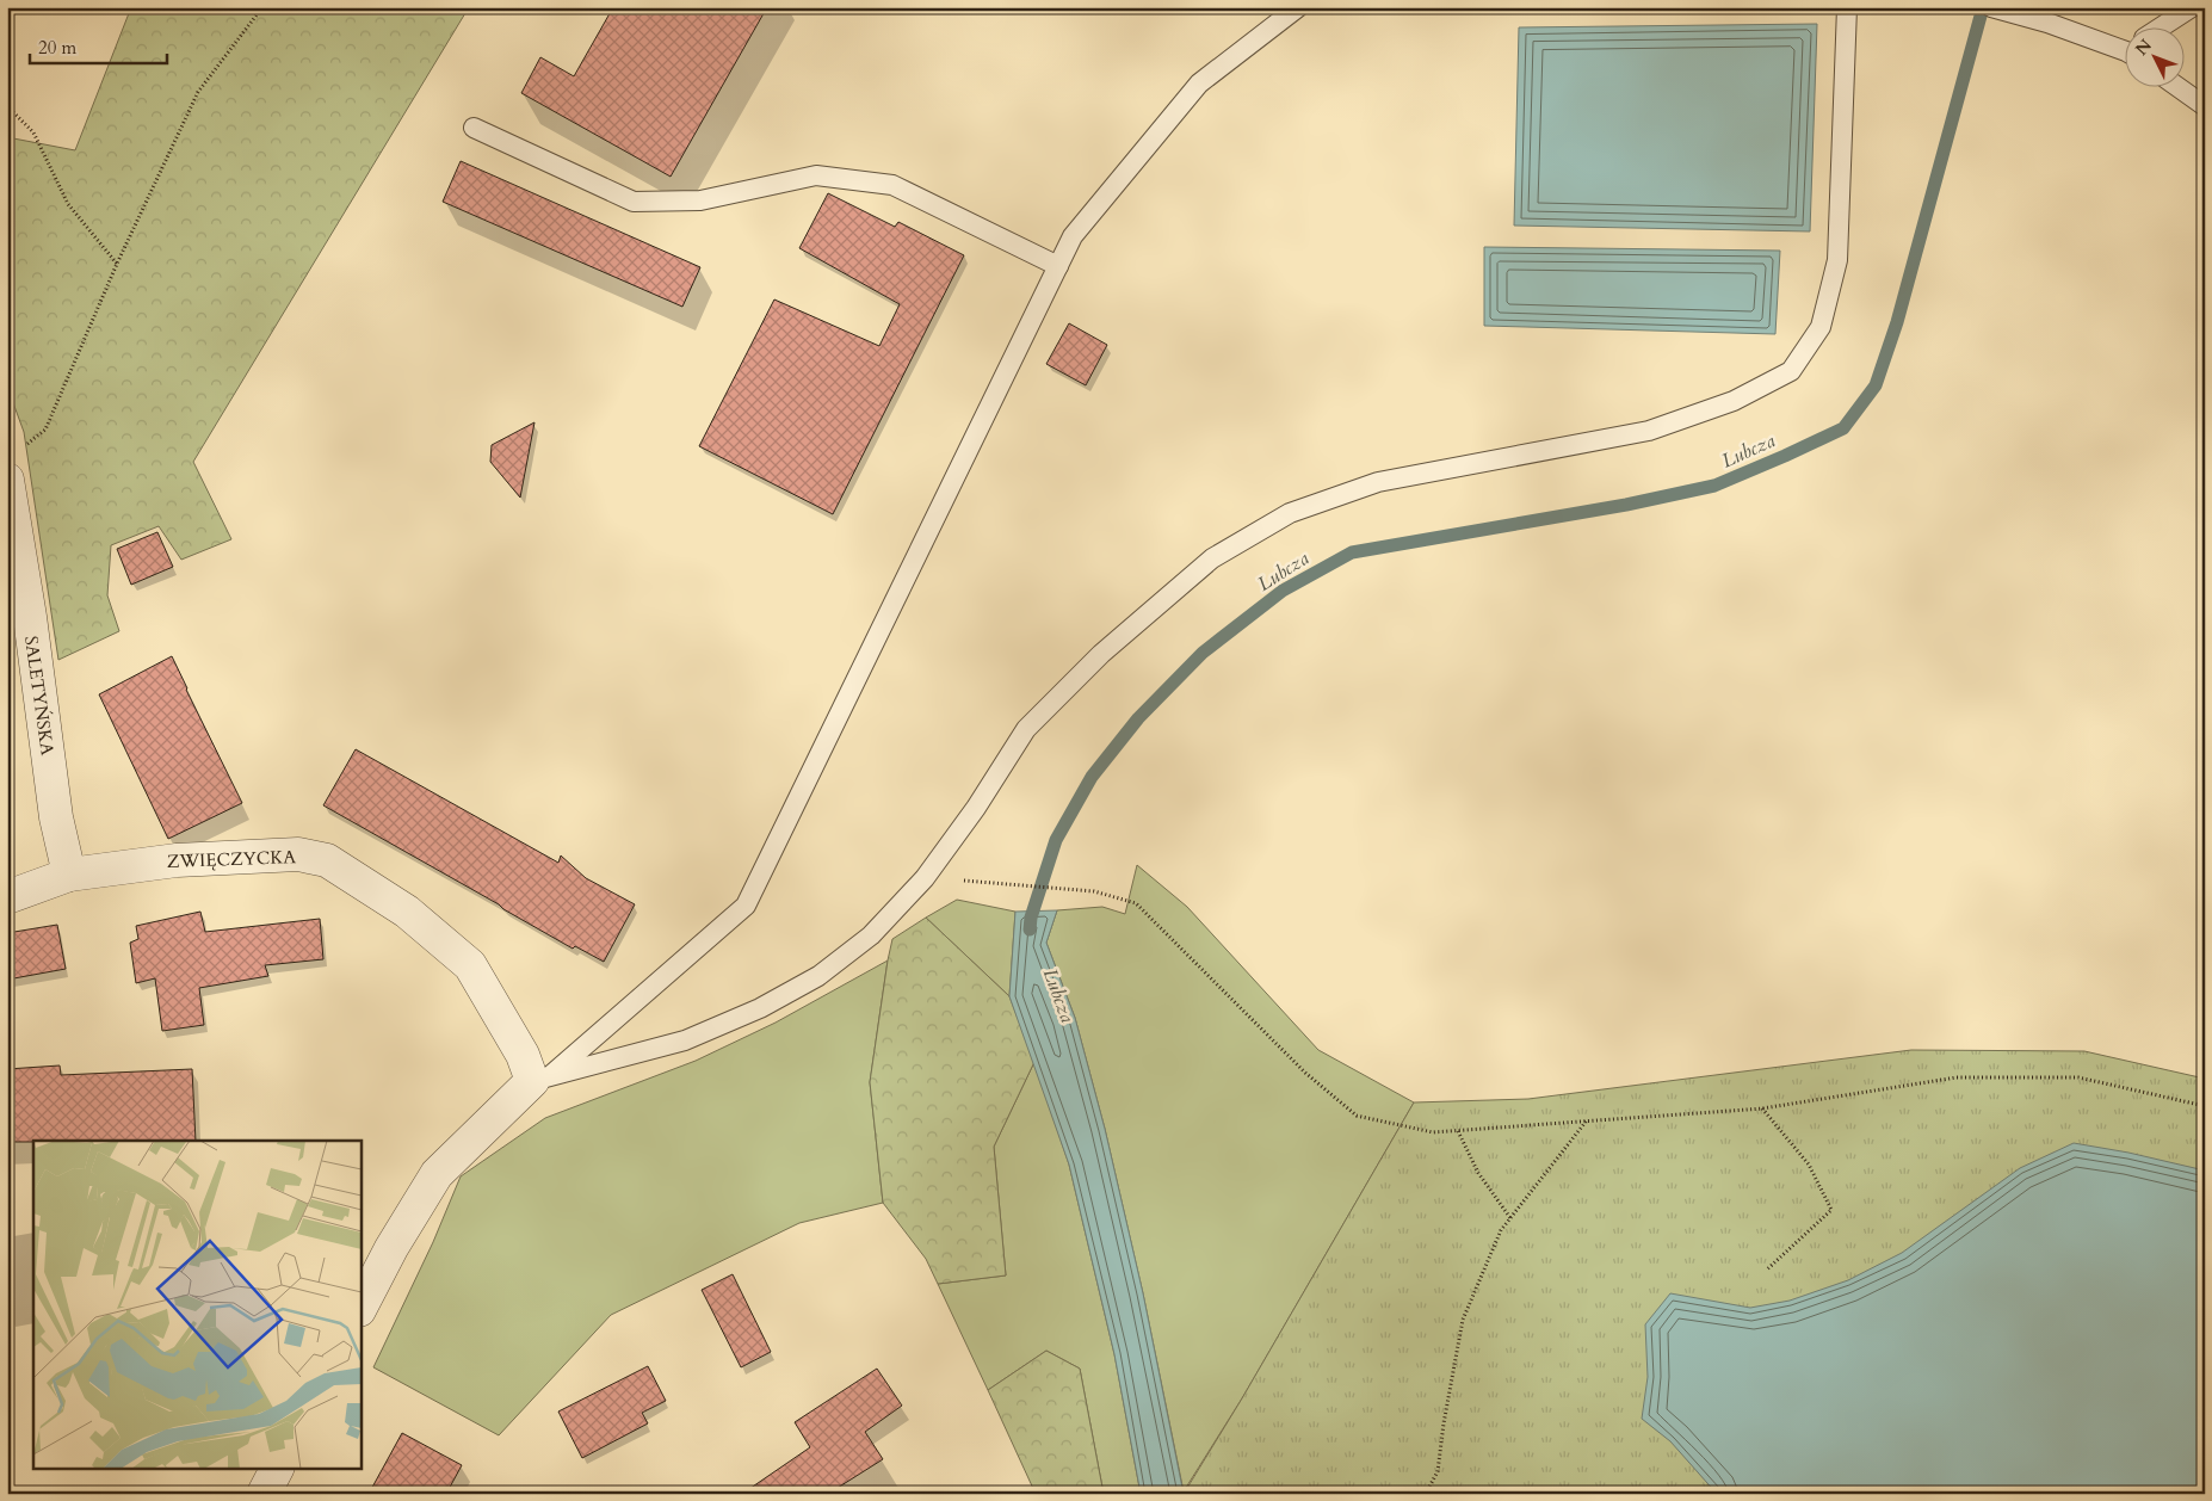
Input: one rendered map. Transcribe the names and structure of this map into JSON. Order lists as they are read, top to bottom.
{
  "streets": {
    "street": ["SALETYŃSKA", "ZWIĘCZYCKA"]
  },
  "crossings": [
    ["SALETYŃSKA", "ZWIĘCZYCKA"]
  ],
  "water": ["Lubcza"],
  "scale_bar": "20 m",
  "north": "top left"
}
